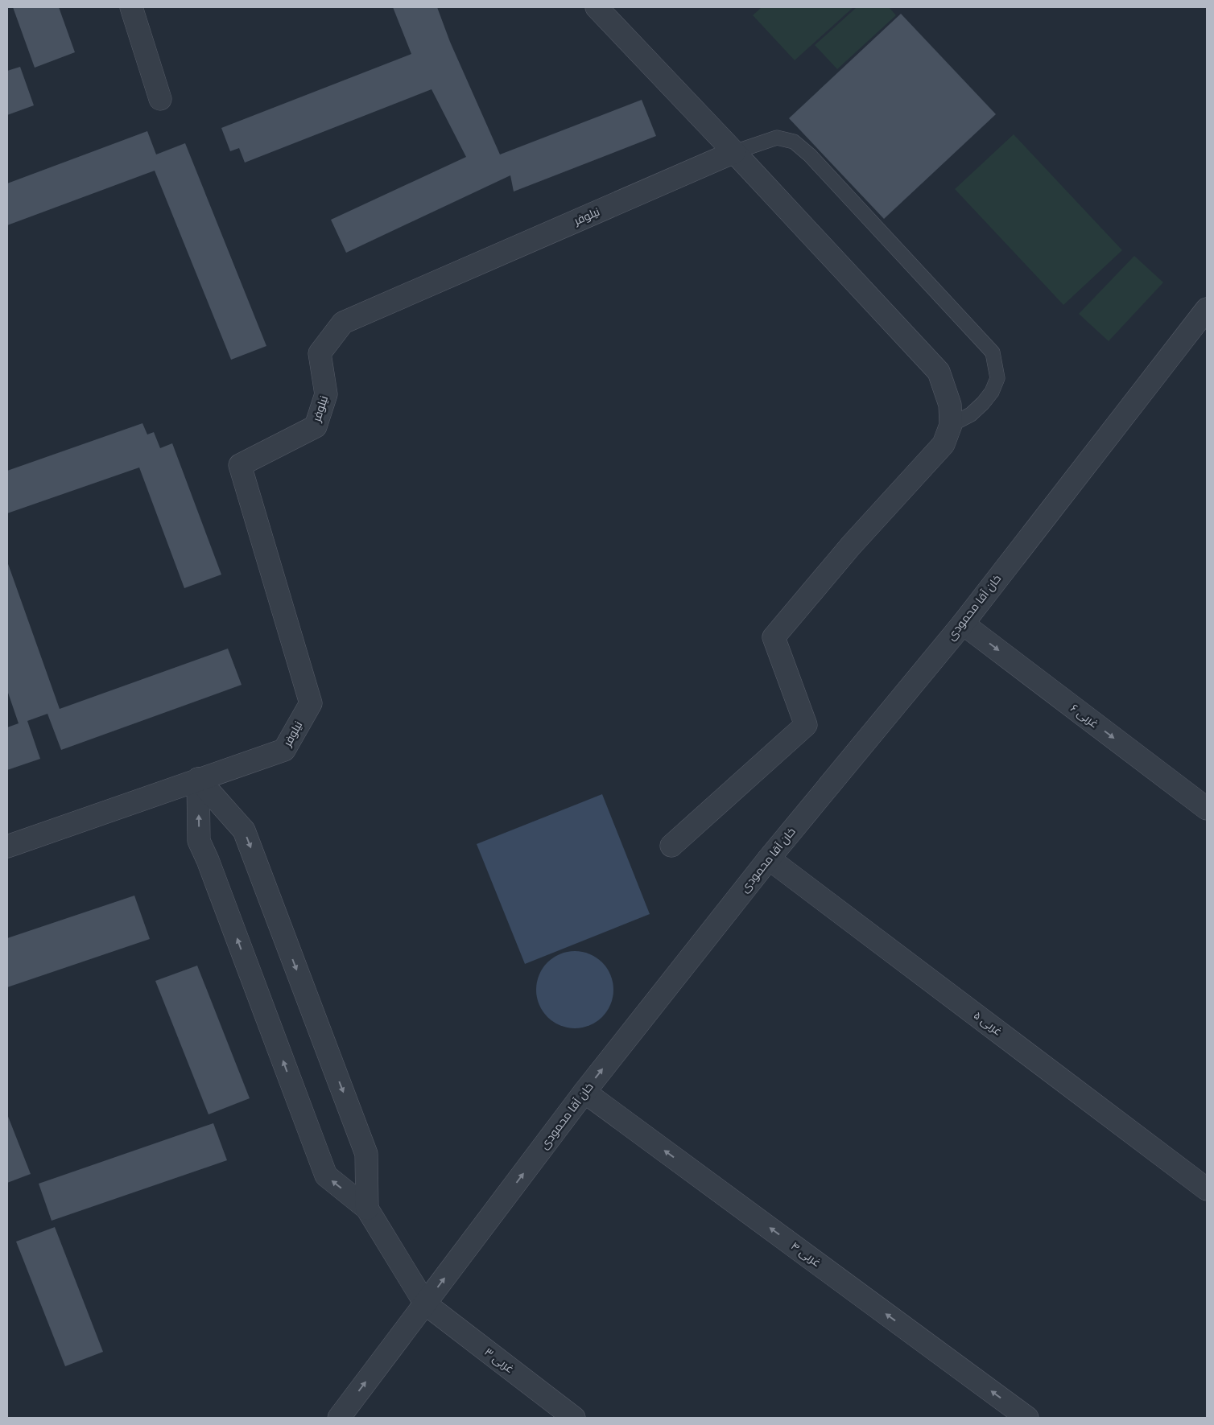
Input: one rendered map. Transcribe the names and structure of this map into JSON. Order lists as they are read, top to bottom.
{
  "streets": {
    "street": [
      "نیلوفر",
      "خان آقا محمودی",
      "۶ غربی",
      "۵ غربی",
      "۴ غربی",
      "۳ غربی"
    ]
  },
  "crossings": [
    ["خان آقا محمودی", "۶ غربی"],
    ["خان آقا محمودی", "۵ غربی"],
    ["خان آقا محمودی", "۴ غربی"],
    ["خان آقا محمودی", "۳ غربی"]
  ],
  "one_way": ["خان آقا محمودی", "۶ غربی", "۴ غربی"]
}
